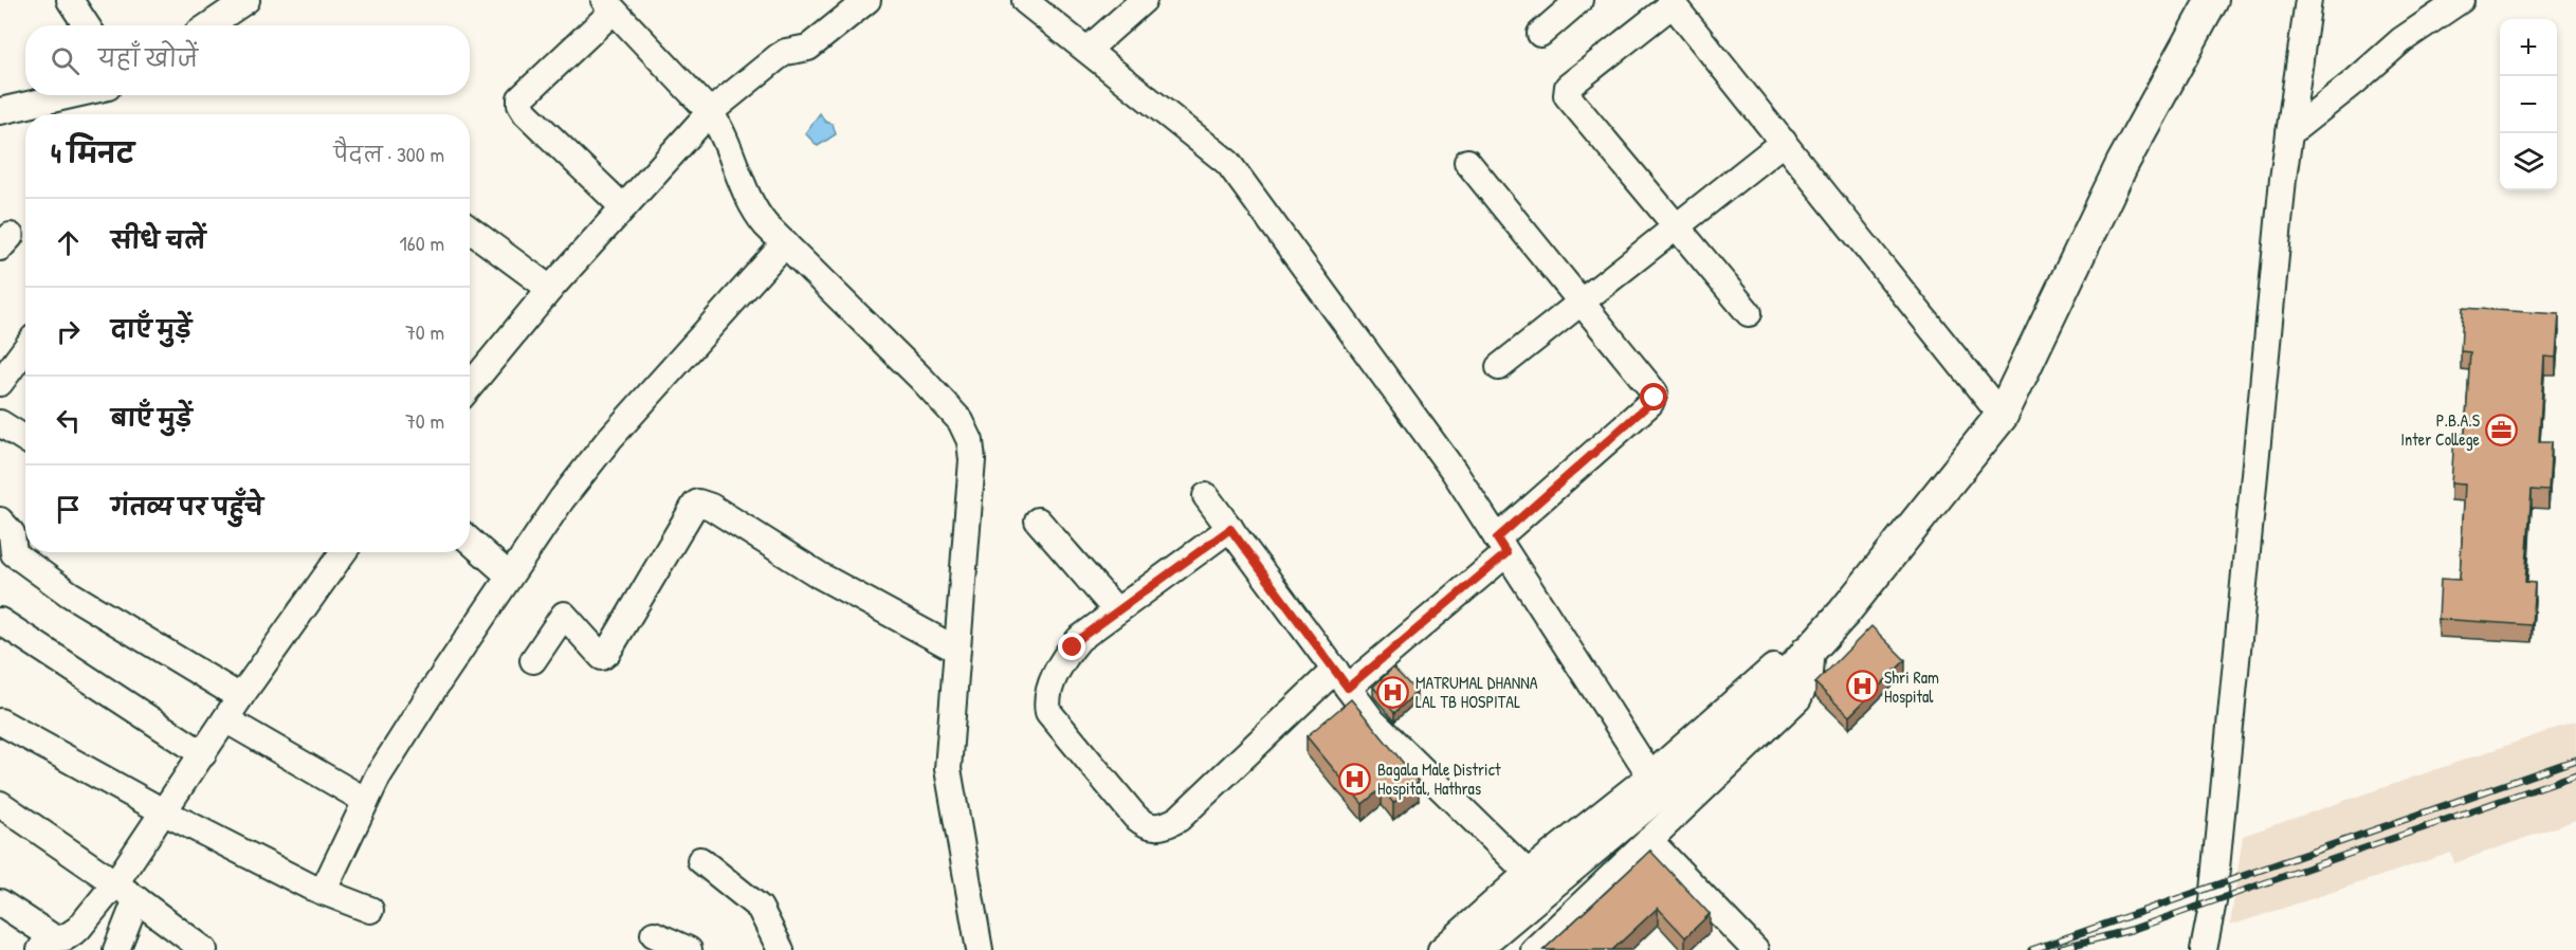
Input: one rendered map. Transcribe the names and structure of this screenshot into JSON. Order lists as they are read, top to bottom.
{
  "places": {
    "office": ["P.B.A.S Inter College"],
    "hospital": ["Shri Ram Hospital", "MATRUMAL DHANNA LAL TB HOSPITAL", "Bagala Male District Hospital, Hathras"]
  },
  "page": {
    "map_buttons": ["+", "−"],
    "search": "यहाँ खोजें",
    "heading": ["4 मिनट", "पैदल · 300 m"],
    "list": [
      ["सीधे चलें", "160 m"],
      ["दाएँ मुड़ें", "70 m"],
      ["बाएँ मुड़ें", "70 m"],
      "गंतव्य पर पहुँचे"
    ]
  }
}
